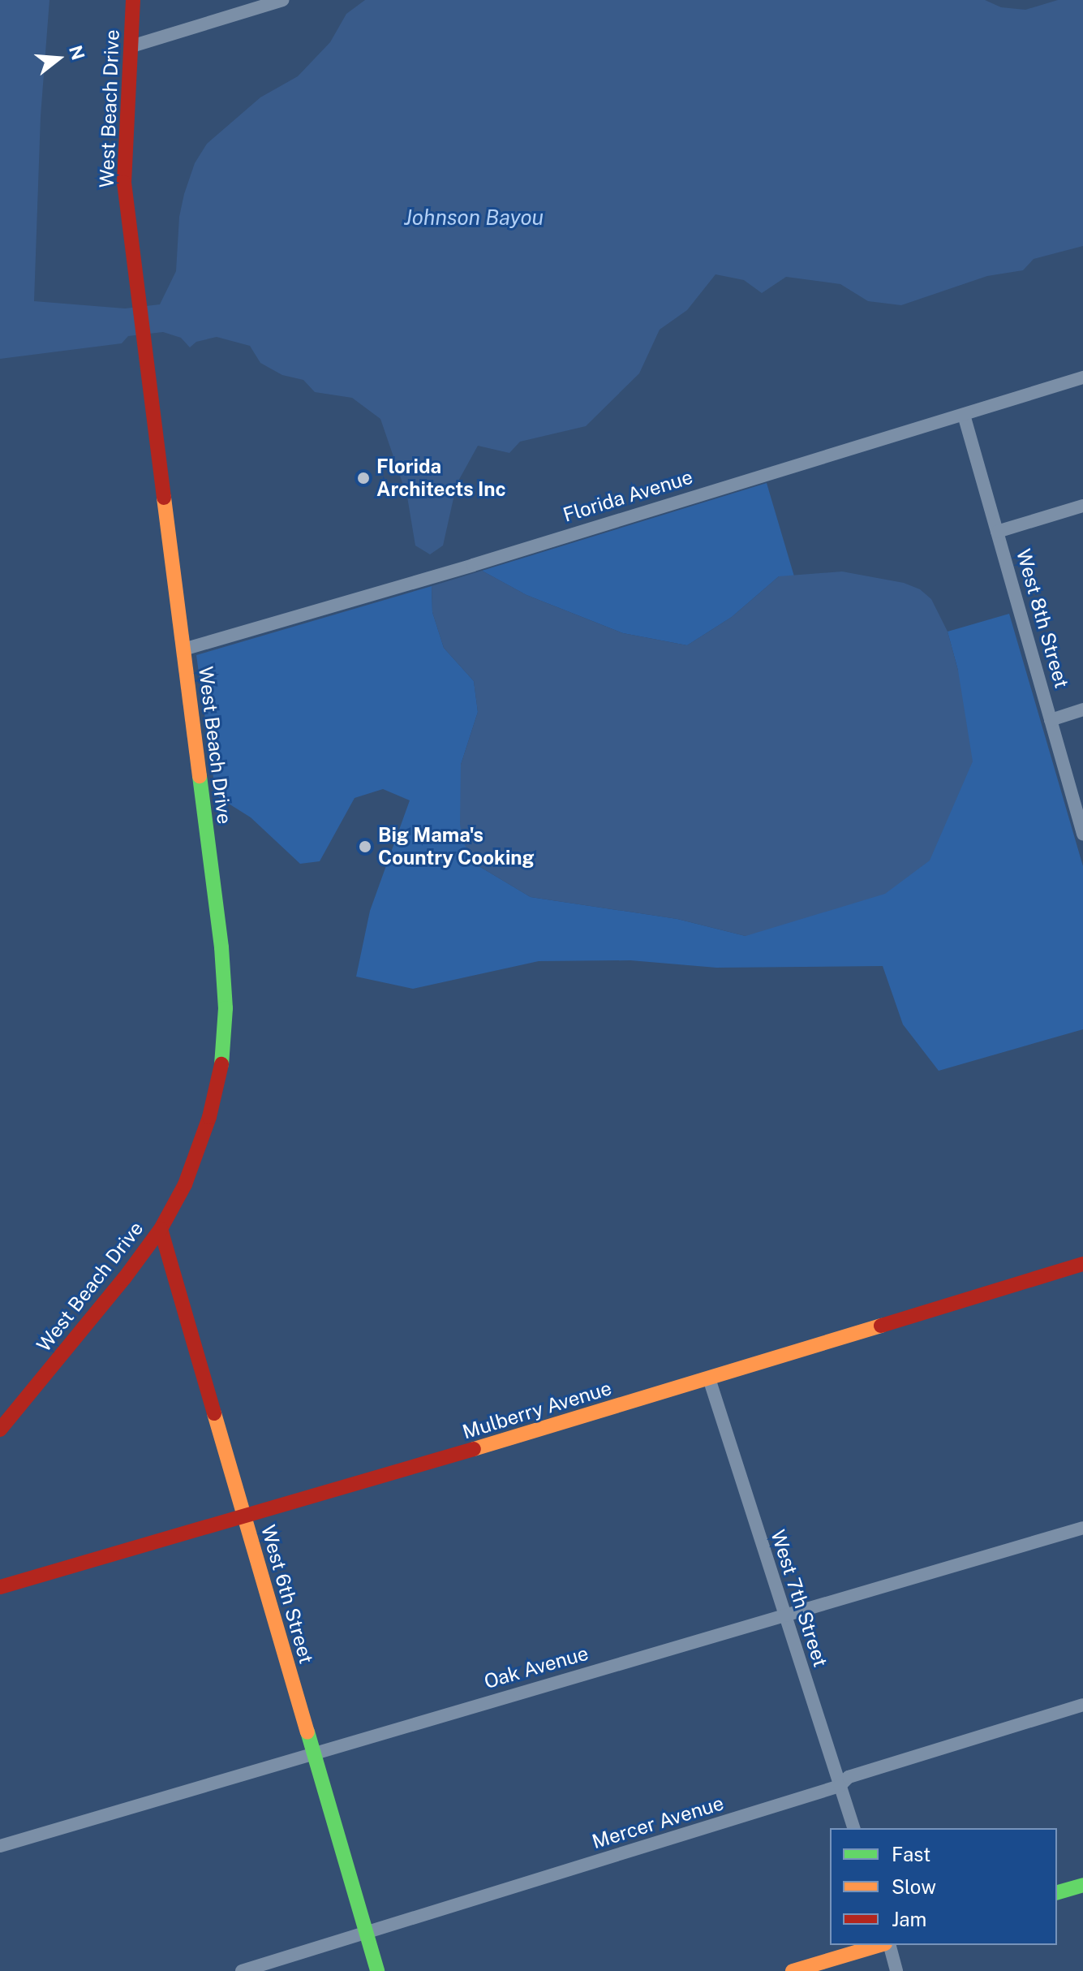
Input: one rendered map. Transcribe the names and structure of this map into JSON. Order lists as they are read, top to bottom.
{
  "streets": {
    "main road": ["West Beach Drive", "Mulberry Avenue", "West 6th Street"],
    "street": [
      "Florida Avenue",
      "West 8th Street",
      "West 7th Street",
      "Oak Avenue",
      "Mercer Avenue"
    ]
  },
  "crossings": [
    ["West Beach Drive", "Florida Avenue"],
    ["West Beach Drive", "West 6th Street"],
    ["Florida Avenue", "West 8th Street"],
    ["Mulberry Avenue", "West 6th Street"],
    ["Mulberry Avenue", "West 7th Street"],
    ["West 6th Street", "Oak Avenue"],
    ["West 6th Street", "Mercer Avenue"],
    ["West 7th Street", "Oak Avenue"],
    ["West 7th Street", "Mercer Avenue"]
  ],
  "water": ["Johnson Bayou"],
  "places": ["Florida Architects Inc", "Big Mama's Country Cooking"],
  "legend": ["Fast", "Slow", "Jam"],
  "north": "right"
}
